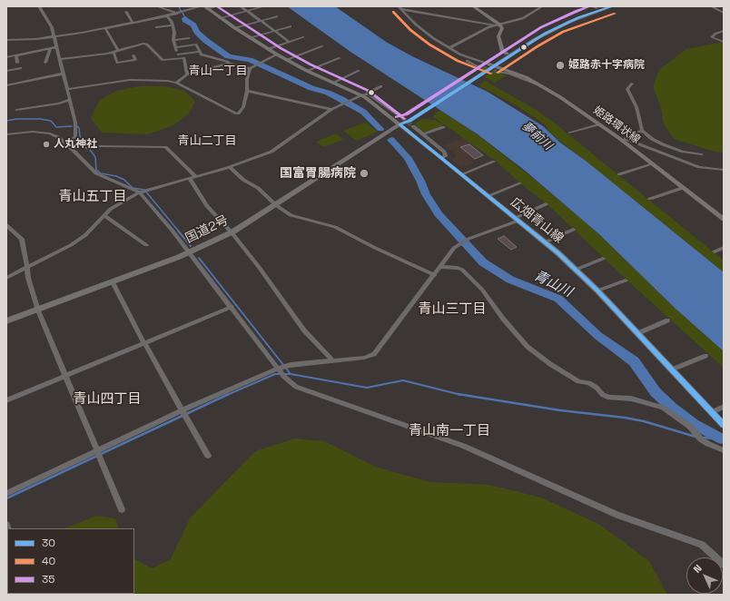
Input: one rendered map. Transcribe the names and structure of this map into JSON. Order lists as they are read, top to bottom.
{
  "streets": {
    "highway": ["国道2号"],
    "main road": ["姫路環状線", "広畑青山線"]
  },
  "crossings": [
    ["姫路環状線", "国道2号"],
    ["広畑青山線", "国道2号"]
  ],
  "districts": [
    "青山一丁目",
    "青山二丁目",
    "青山五丁目",
    "青山三丁目",
    "青山四丁目",
    "青山南一丁目"
  ],
  "water": ["夢前川", "青山川"],
  "places": ["姫路赤十字病院", "人丸神社", "国富胃腸病院"],
  "lines": ["transit line 30", "transit line 35", "transit line 40"],
  "legend": ["30", "40", "35"],
  "north": "top left"
}
